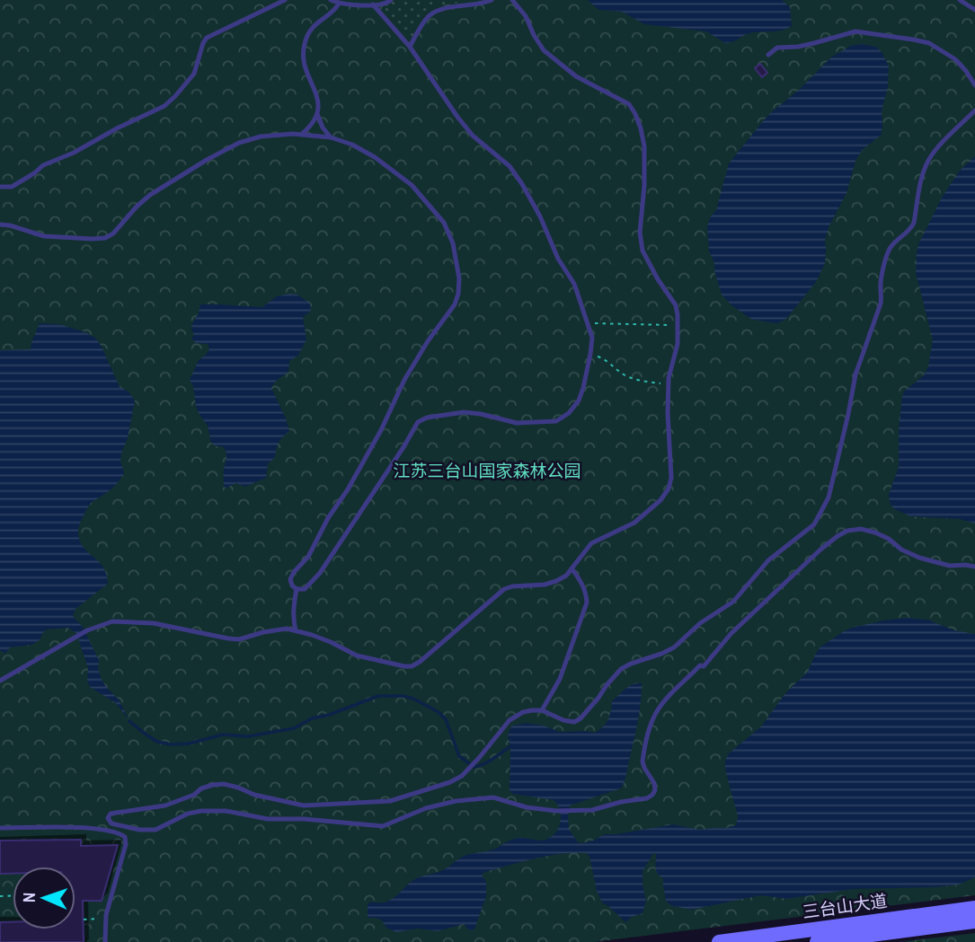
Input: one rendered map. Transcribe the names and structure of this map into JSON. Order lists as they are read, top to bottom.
{
  "streets": {
    "main road": ["三台山大道"]
  },
  "parks": ["江苏三台山国家森林公园"],
  "north": "left"
}
